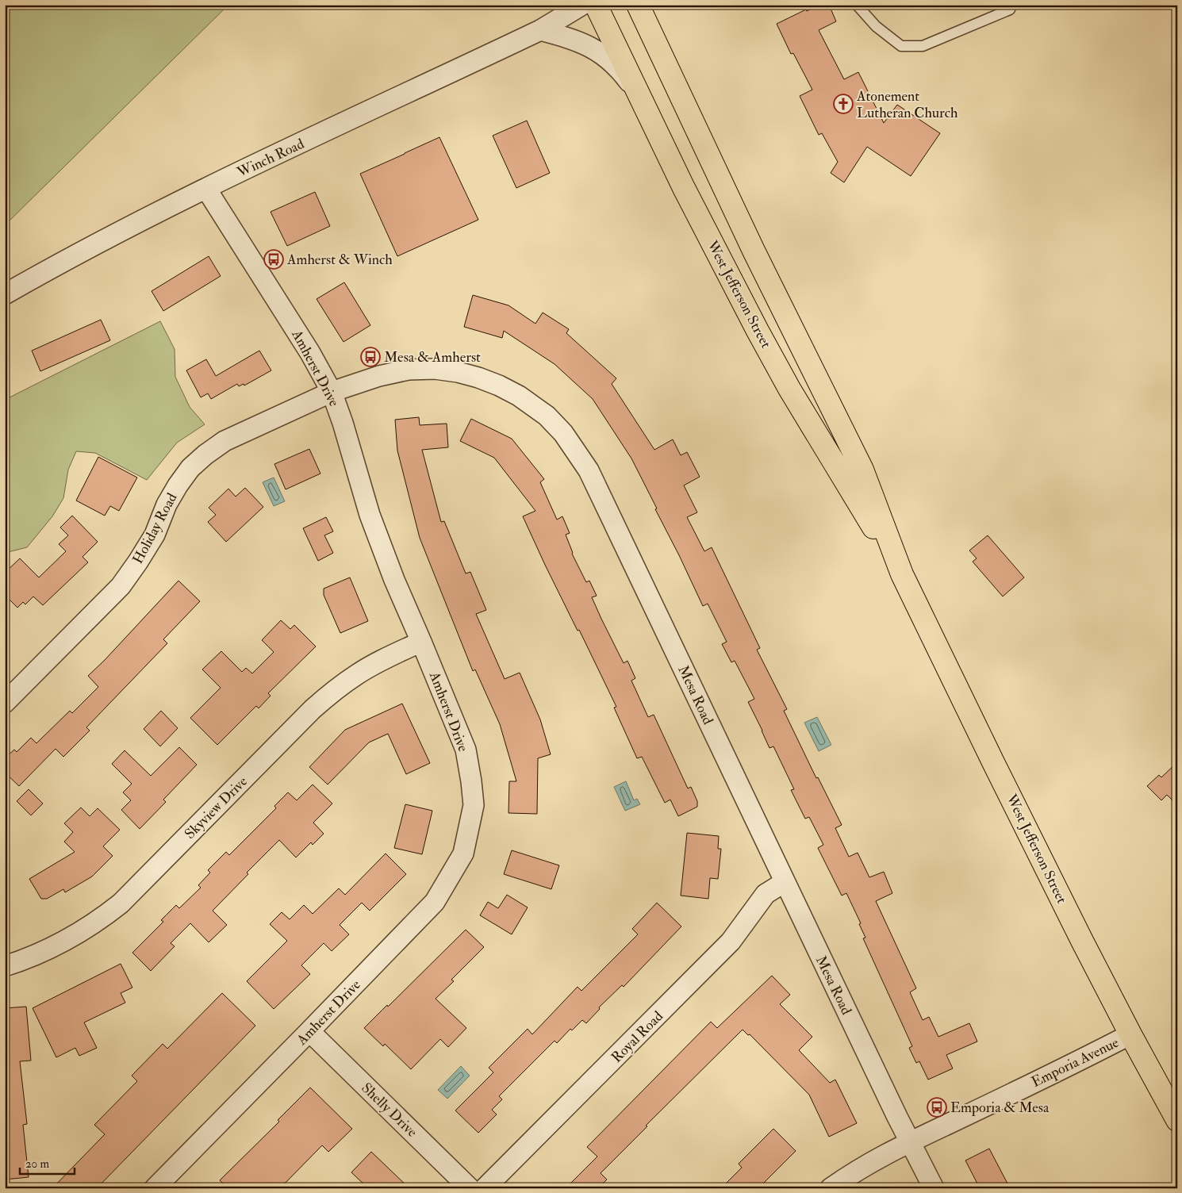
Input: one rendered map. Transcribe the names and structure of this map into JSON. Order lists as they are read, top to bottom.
{
  "streets": {
    "main road": ["West Jefferson Street"],
    "street": [
      "Winch Road",
      "Amherst Drive",
      "Holiday Road",
      "Mesa Road",
      "Skyview Drive",
      "Royal Road",
      "Emporia Avenue",
      "Shelly Drive"
    ]
  },
  "crossings": [
    ["Winch Road", "Amherst Drive"],
    ["West Jefferson Street", "Emporia Avenue"],
    ["Amherst Drive", "Holiday Road"],
    ["Amherst Drive", "Mesa Road"],
    ["Amherst Drive", "Skyview Drive"],
    ["Amherst Drive", "Shelly Drive"],
    ["Holiday Road", "Mesa Road"],
    ["Mesa Road", "Royal Road"],
    ["Mesa Road", "Emporia Avenue"]
  ],
  "places": {
    "church": ["Atonement Lutheran Church"],
    "bus stop": ["Amherst & Winch", "Mesa & Amherst", "Emporia & Mesa"]
  },
  "scale_bar": "20 m"
}
